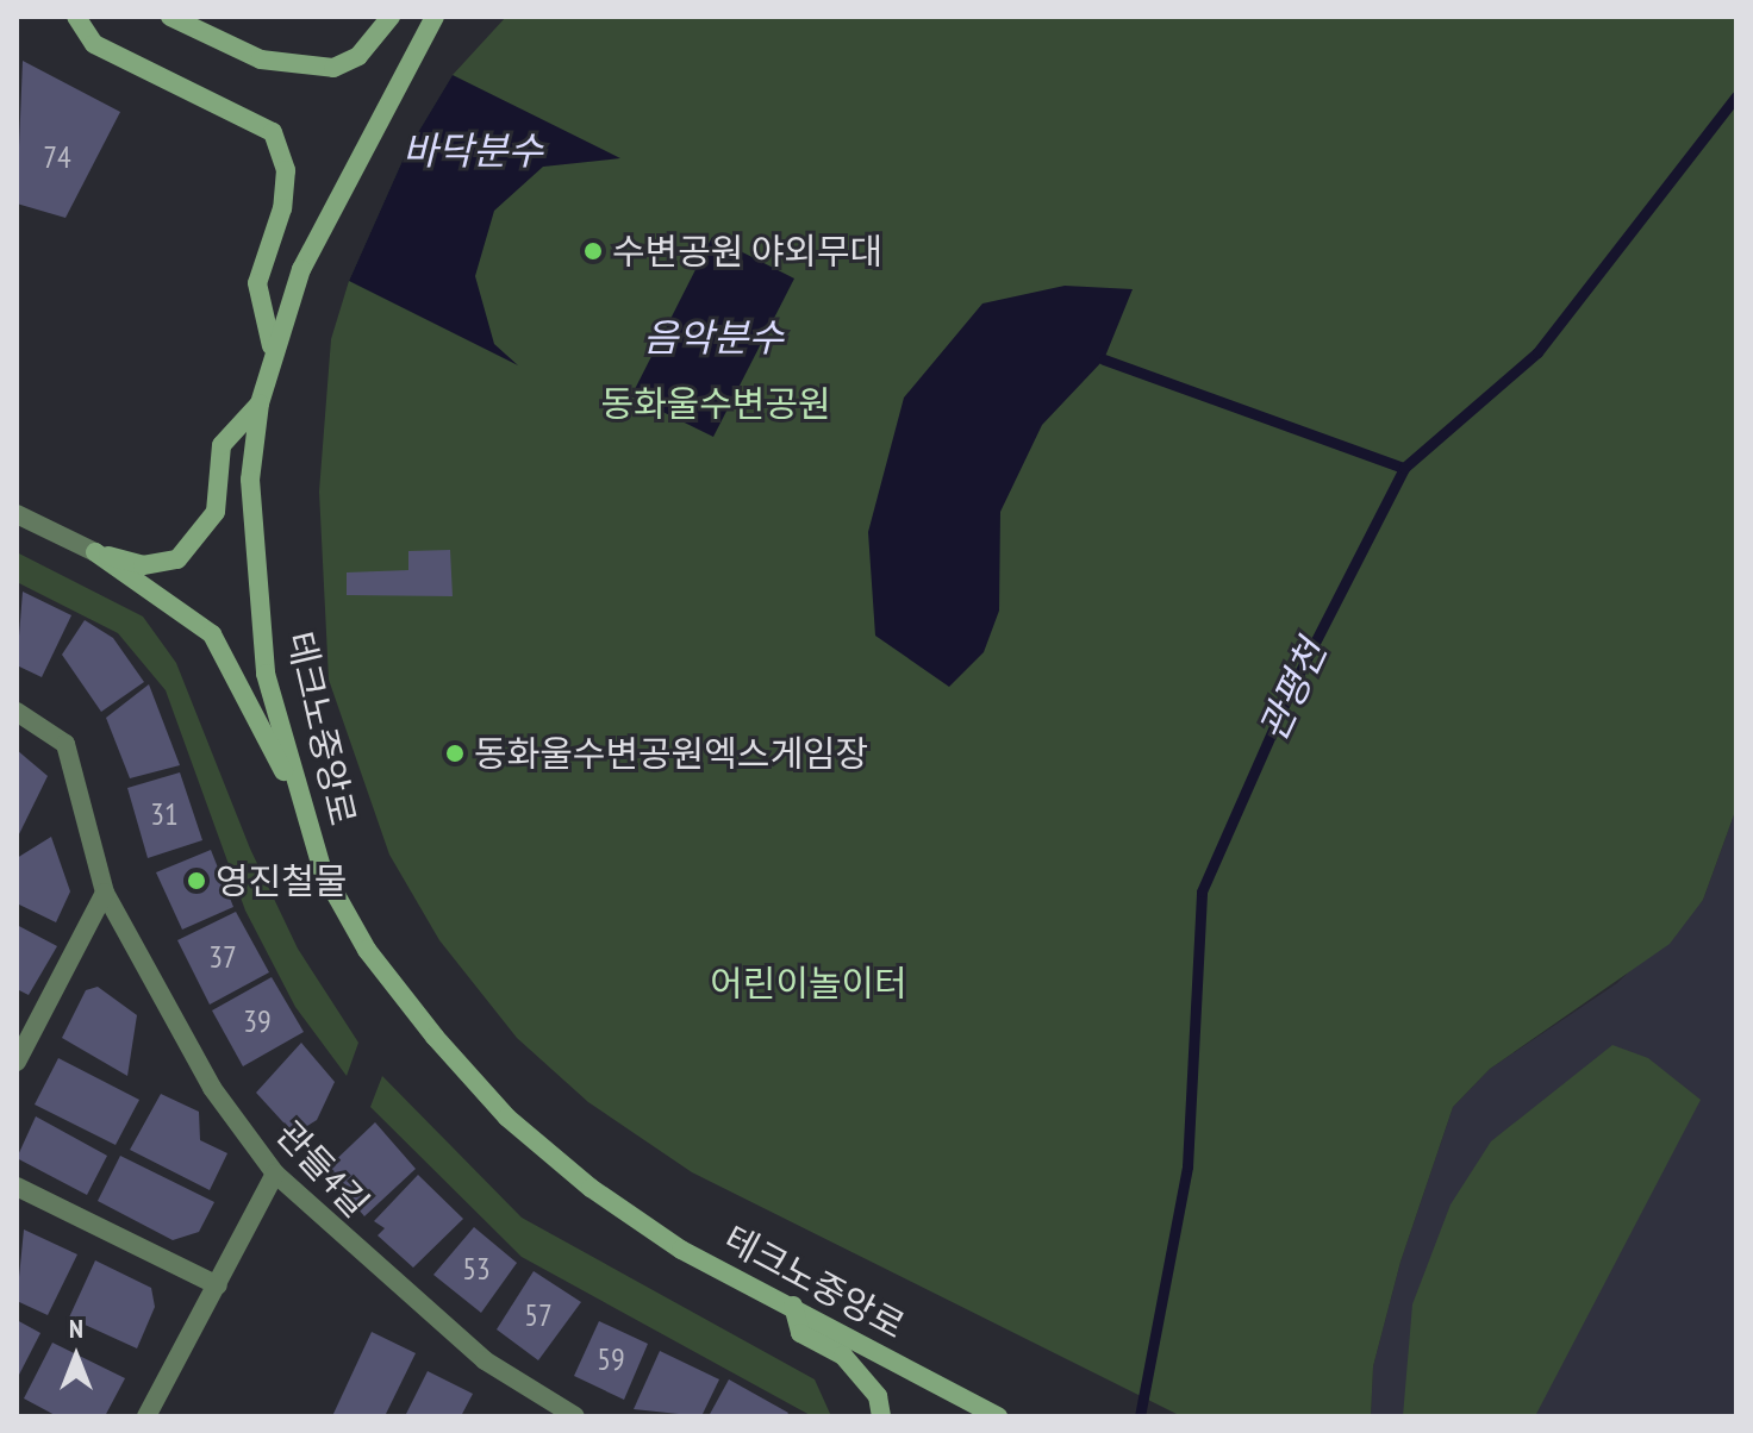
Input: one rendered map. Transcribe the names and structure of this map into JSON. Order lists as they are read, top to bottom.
{
  "streets": {
    "main road": ["테크노중앙로"],
    "street": ["관들4길"]
  },
  "water": ["바닥분수", "음악분수", "관평천"],
  "parks": ["동화울수변공원", "어린이놀이터"],
  "places": ["수변공원 야외무대", "동화울수변공원엑스게임장", "영진철물"],
  "house_numbers": [
    "74",
    "31",
    "37",
    "39",
    "53",
    "57",
    "59"
  ],
  "north": "top"
}
